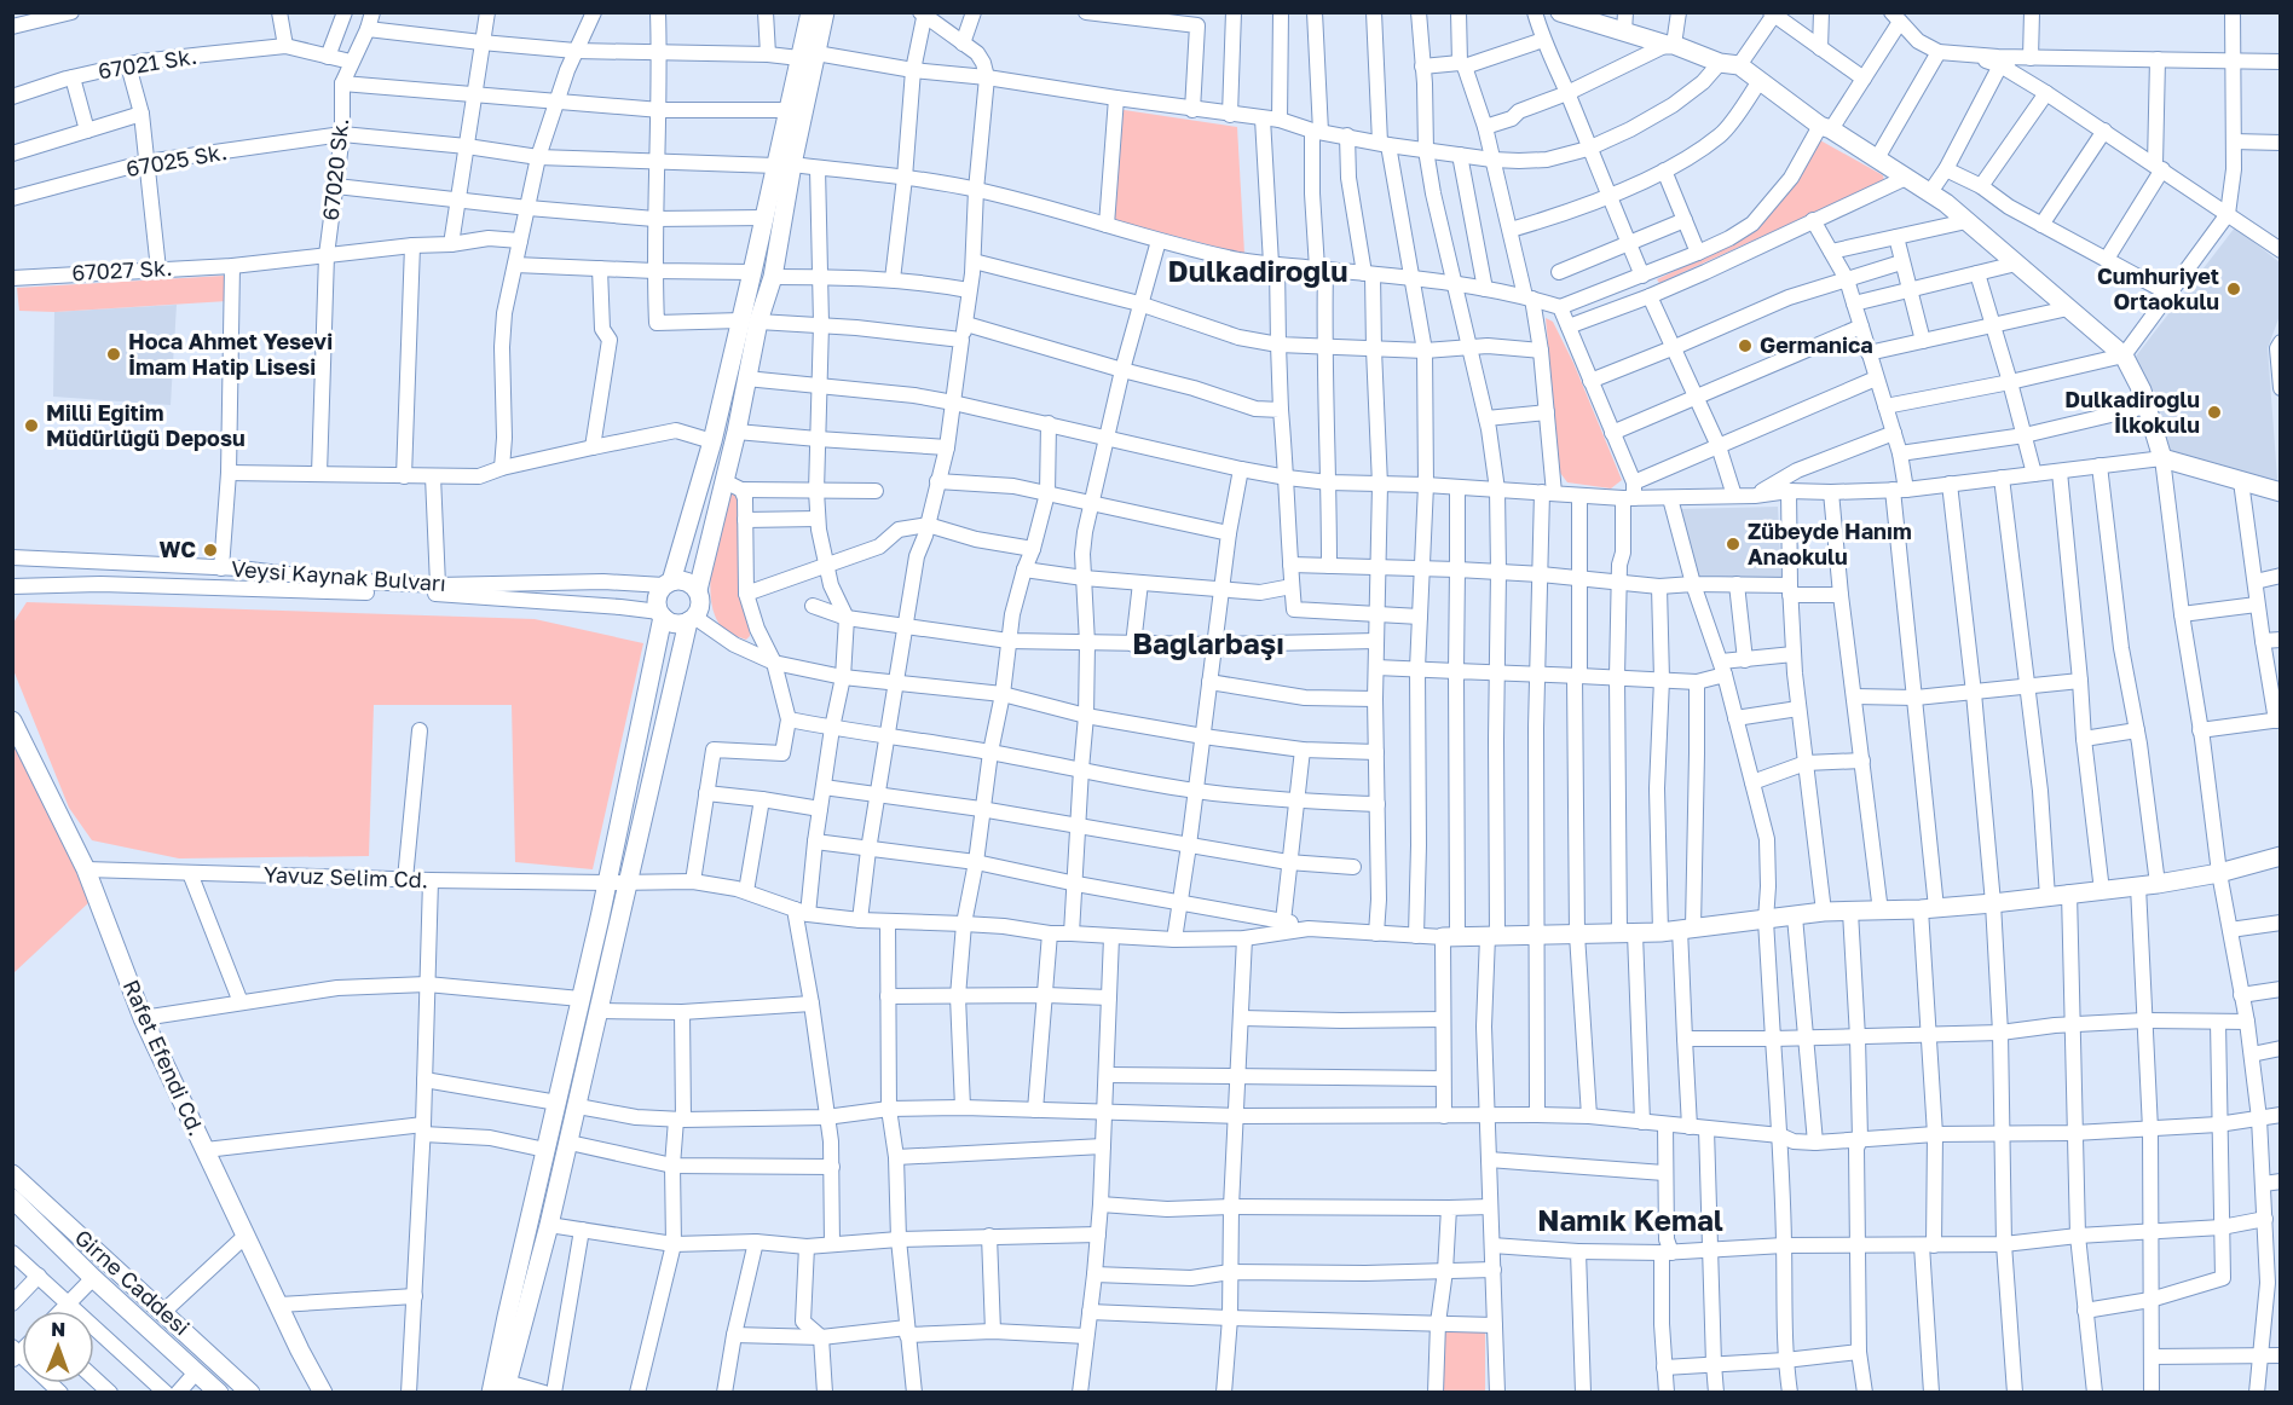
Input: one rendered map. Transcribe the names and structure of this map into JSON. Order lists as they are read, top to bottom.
{
  "streets": {
    "main road": ["Rafet Efendi Cd.", "Girne Caddesi"],
    "street": [
      "67021 Sk.",
      "67025 Sk.",
      "67020 Sk.",
      "67027 Sk.",
      "Veysi Kaynak Bulvarı",
      "Yavuz Selim Cd."
    ]
  },
  "crossings": [
    ["67025 Sk.", "67020 Sk."],
    ["67020 Sk.", "67027 Sk."],
    ["Yavuz Selim Cd.", "Rafet Efendi Cd."]
  ],
  "districts": ["Dulkadiroğlu", "Bağlarbaşı", "Namık Kemal"],
  "places": [
    "Cumhuriyet Ortaokulu",
    "Germanica",
    "Hoca Ahmet Yesevi İmam Hatip Lisesi",
    "Dulkadiroğlu İlkokulu",
    "Milli Eğitim Müdürlüğü Deposu",
    "Zübeyde Hanım Anaokulu",
    "WC"
  ],
  "north": "top"
}
